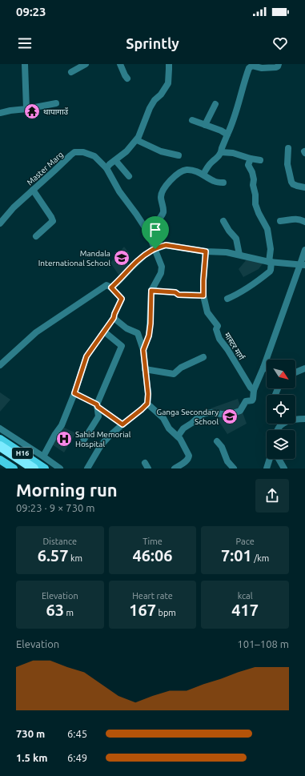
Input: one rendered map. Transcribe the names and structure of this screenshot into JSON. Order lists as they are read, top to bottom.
{
  "streets": {
    "main road": ["H16"],
    "street": ["Master Marg", "मास्टर मार्ग"]
  },
  "places": {
    "temple": ["थापागाउँ"],
    "school or university": ["Mandala International School", "Ganga Secondary School"],
    "hospital": ["Sahid Memorial Hospital"]
  },
  "north": "bottom right",
  "page": {
    "status": "09:23",
    "header": "Sprintly",
    "heading": ["Morning run", "09:23 · 9 × 730 m"],
    "stats": [
      ["Distance", "6.57 km"],
      ["Time", "46:06"],
      ["Pace", "7:01 /km"],
      ["Elevation", "63 m"],
      ["Heart rate", "167 bpm"],
      ["kcal", "417"]
    ],
    "chart": ["Elevation", "101–108 m"],
    "list": [
      {
        "name": "730 m",
        "note": "6:45"
      },
      {
        "name": "1.5 km",
        "note": "6:49"
      }
    ]
  }
}
